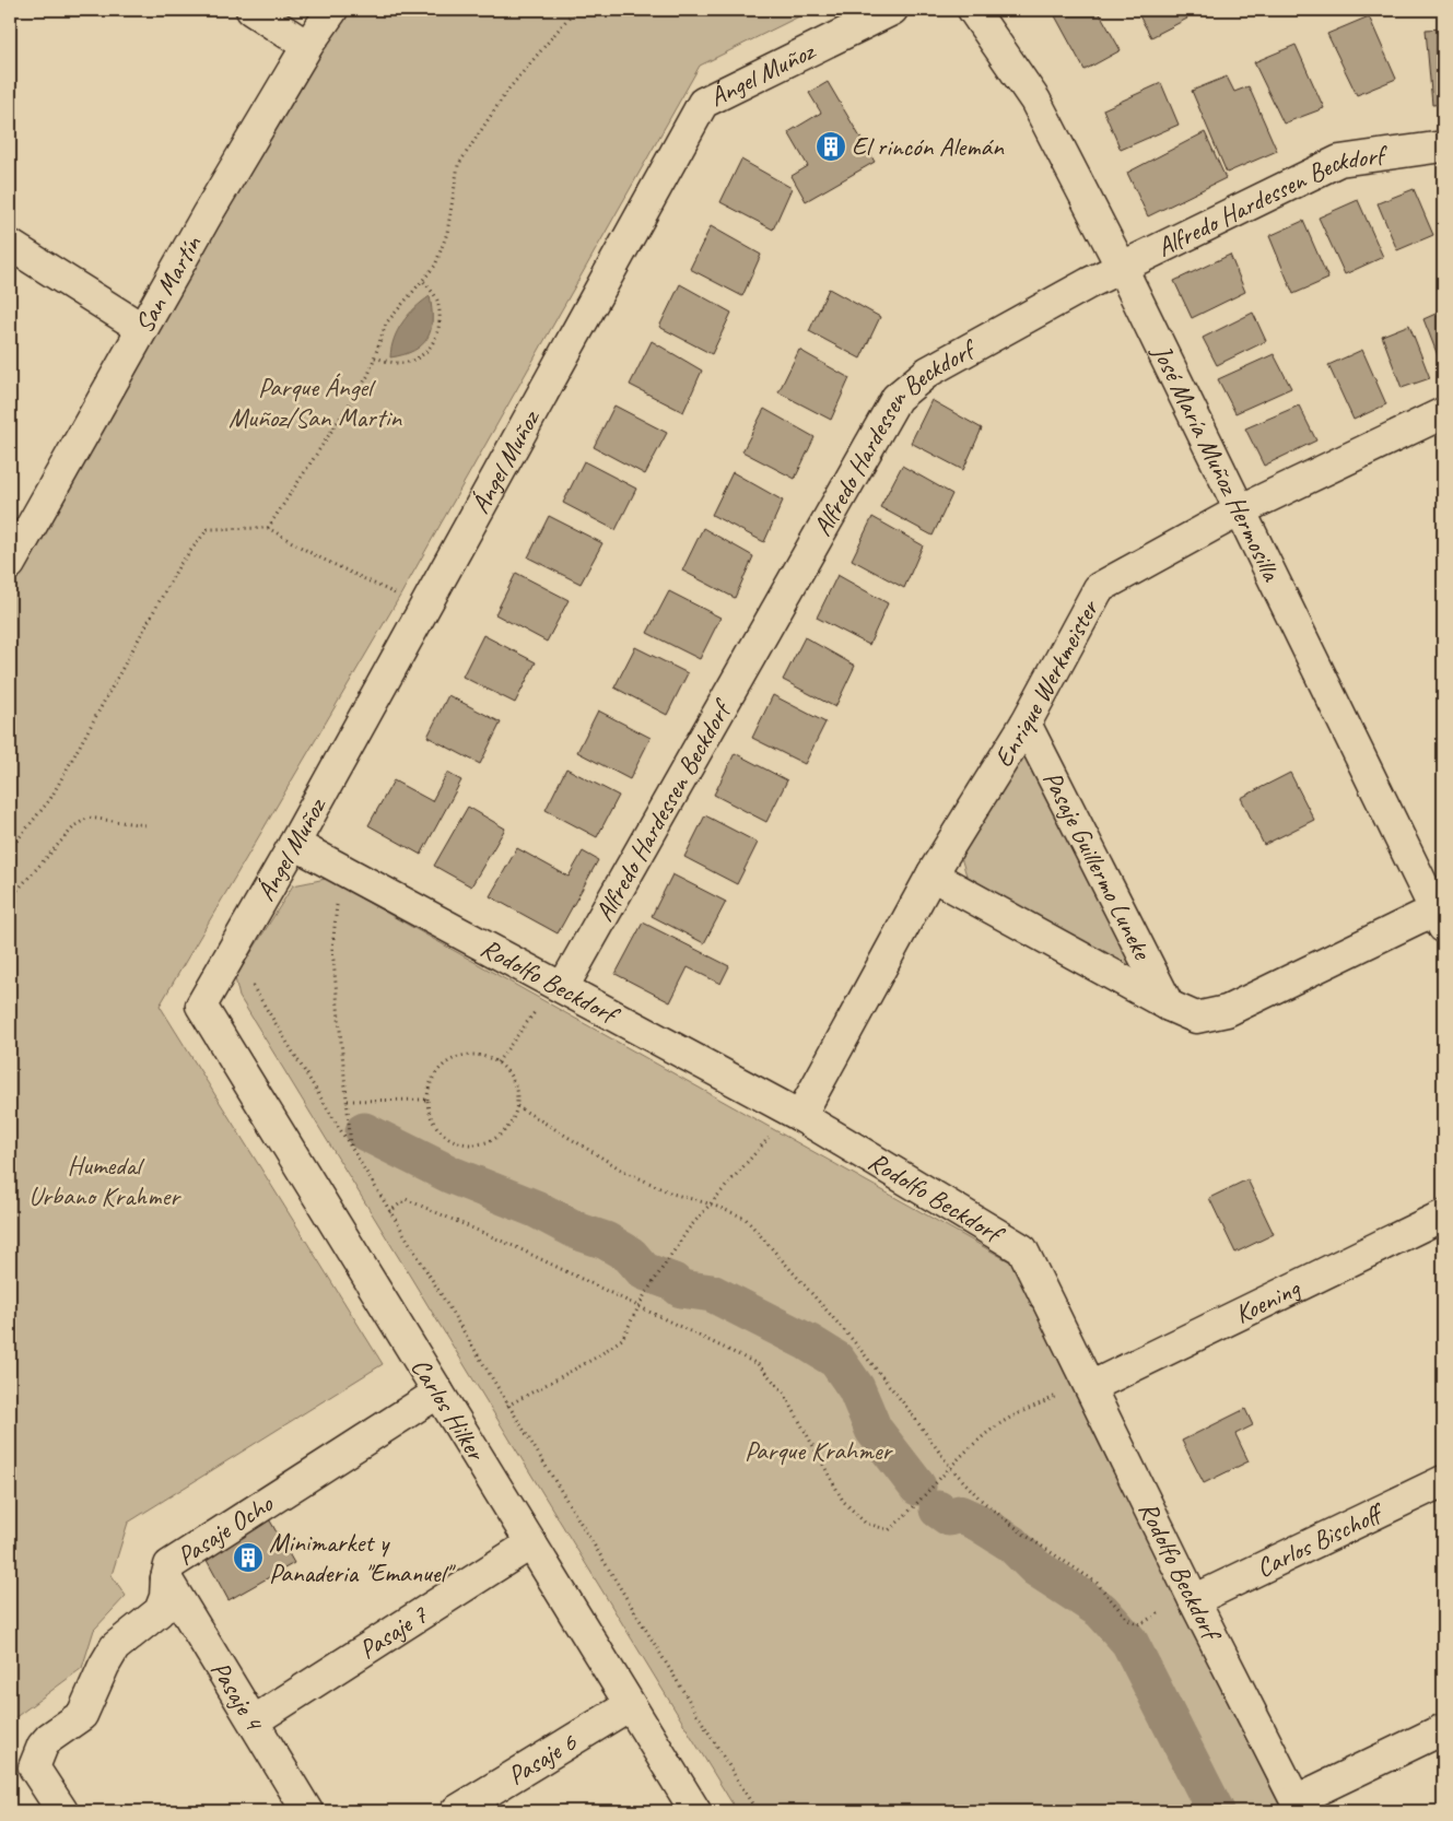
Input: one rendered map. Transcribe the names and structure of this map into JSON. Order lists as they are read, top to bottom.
{
  "streets": {
    "street": [
      "Ángel Muñoz",
      "Alfredo Hardessen Beckdorf",
      "San Martín",
      "José María Muñoz Hermosilla",
      "Enrique Werkmeister",
      "Pasaje Guillermo Luneke",
      "Rodolfo Beckdorf",
      "Koening",
      "Carlos Hilker",
      "Pasaje Ocho",
      "Carlos Bischoff",
      "Pasaje 7",
      "Pasaje 4",
      "Pasaje 6"
    ]
  },
  "crossings": [
    ["Ángel Muñoz", "Rodolfo Beckdorf"],
    ["Ángel Muñoz", "Carlos Hilker"],
    ["Alfredo Hardessen Beckdorf", "José María Muñoz Hermosilla"],
    ["Alfredo Hardessen Beckdorf", "Rodolfo Beckdorf"],
    ["José María Muñoz Hermosilla", "Enrique Werkmeister"],
    ["José María Muñoz Hermosilla", "Pasaje Guillermo Luneke"],
    ["Enrique Werkmeister", "Pasaje Guillermo Luneke"],
    ["Enrique Werkmeister", "Rodolfo Beckdorf"],
    ["Rodolfo Beckdorf", "Koening"],
    ["Rodolfo Beckdorf", "Carlos Bischoff"],
    ["Carlos Hilker", "Pasaje Ocho"],
    ["Carlos Hilker", "Pasaje 7"],
    ["Carlos Hilker", "Pasaje 6"],
    ["Pasaje Ocho", "Pasaje 4"],
    ["Pasaje 7", "Pasaje 4"]
  ],
  "parks": ["Parque Ángel Muñoz/San Martin", "Humedal Urbano Krahmer", "Parque Krahmer"],
  "places": {
    "building": ["El rincón Alemán", "Minimarket y Panaderia \"Emanuel\""]
  }
}
